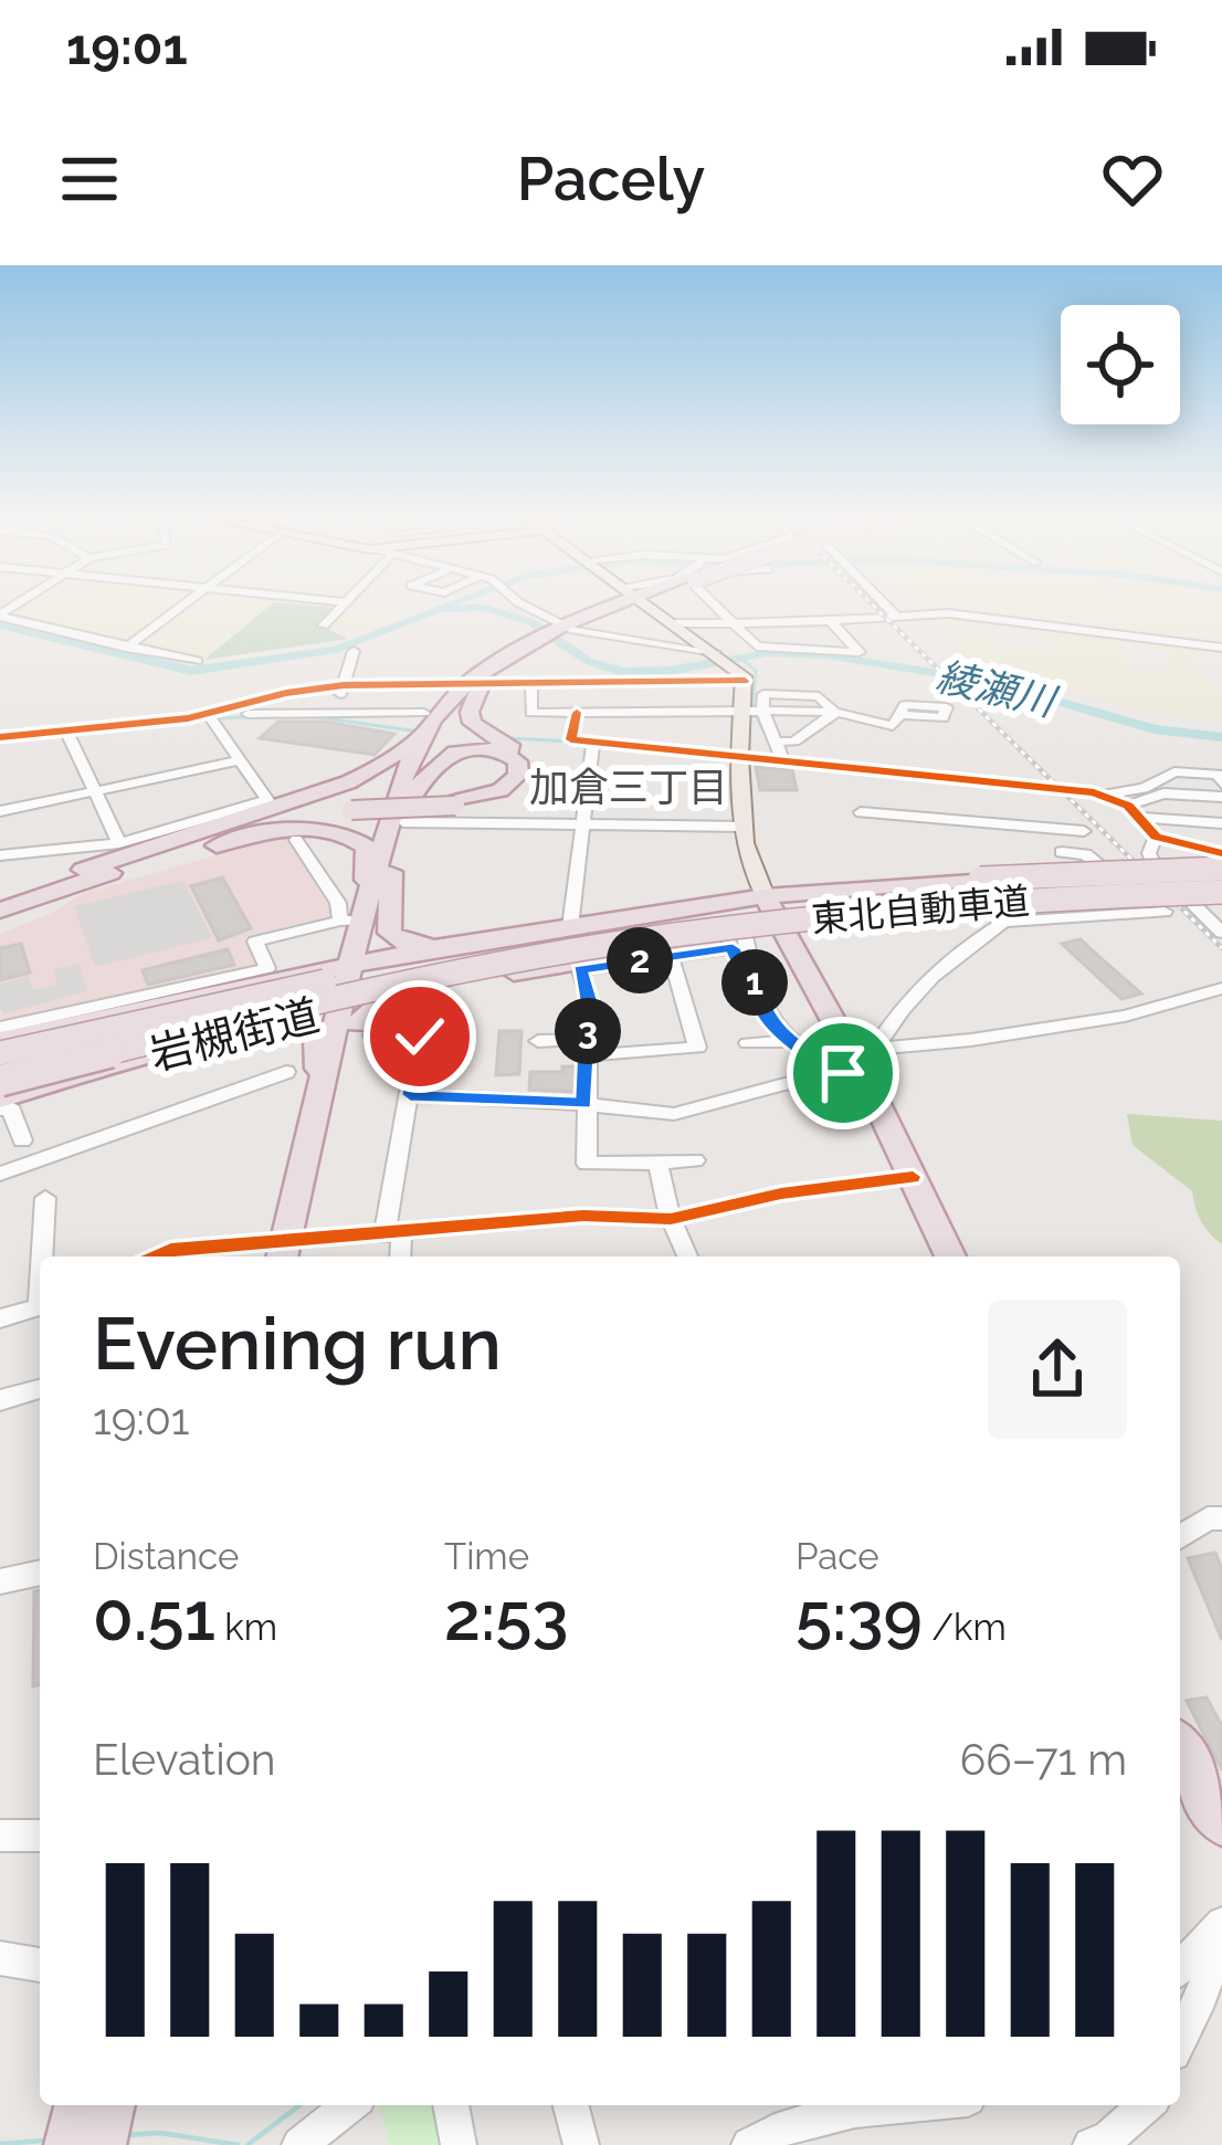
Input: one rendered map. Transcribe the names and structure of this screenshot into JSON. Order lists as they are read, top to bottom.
{
  "streets": {
    "highway": ["東北自動車道", "岩槻街道"]
  },
  "crossings": [
    ["東北自動車道", "岩槻街道"]
  ],
  "districts": ["加倉三丁目"],
  "water": ["綾瀬川"],
  "page": {
    "status": "19:01",
    "header": "Pacely",
    "pins": ["2", "1", "3"],
    "heading": ["Evening run", "19:01"],
    "stats": [
      ["Distance", "0.51 km"],
      ["Time", "2:53"],
      ["Pace", "5:39 /km"]
    ],
    "chart": ["Elevation", "66–71 m"]
  }
}
